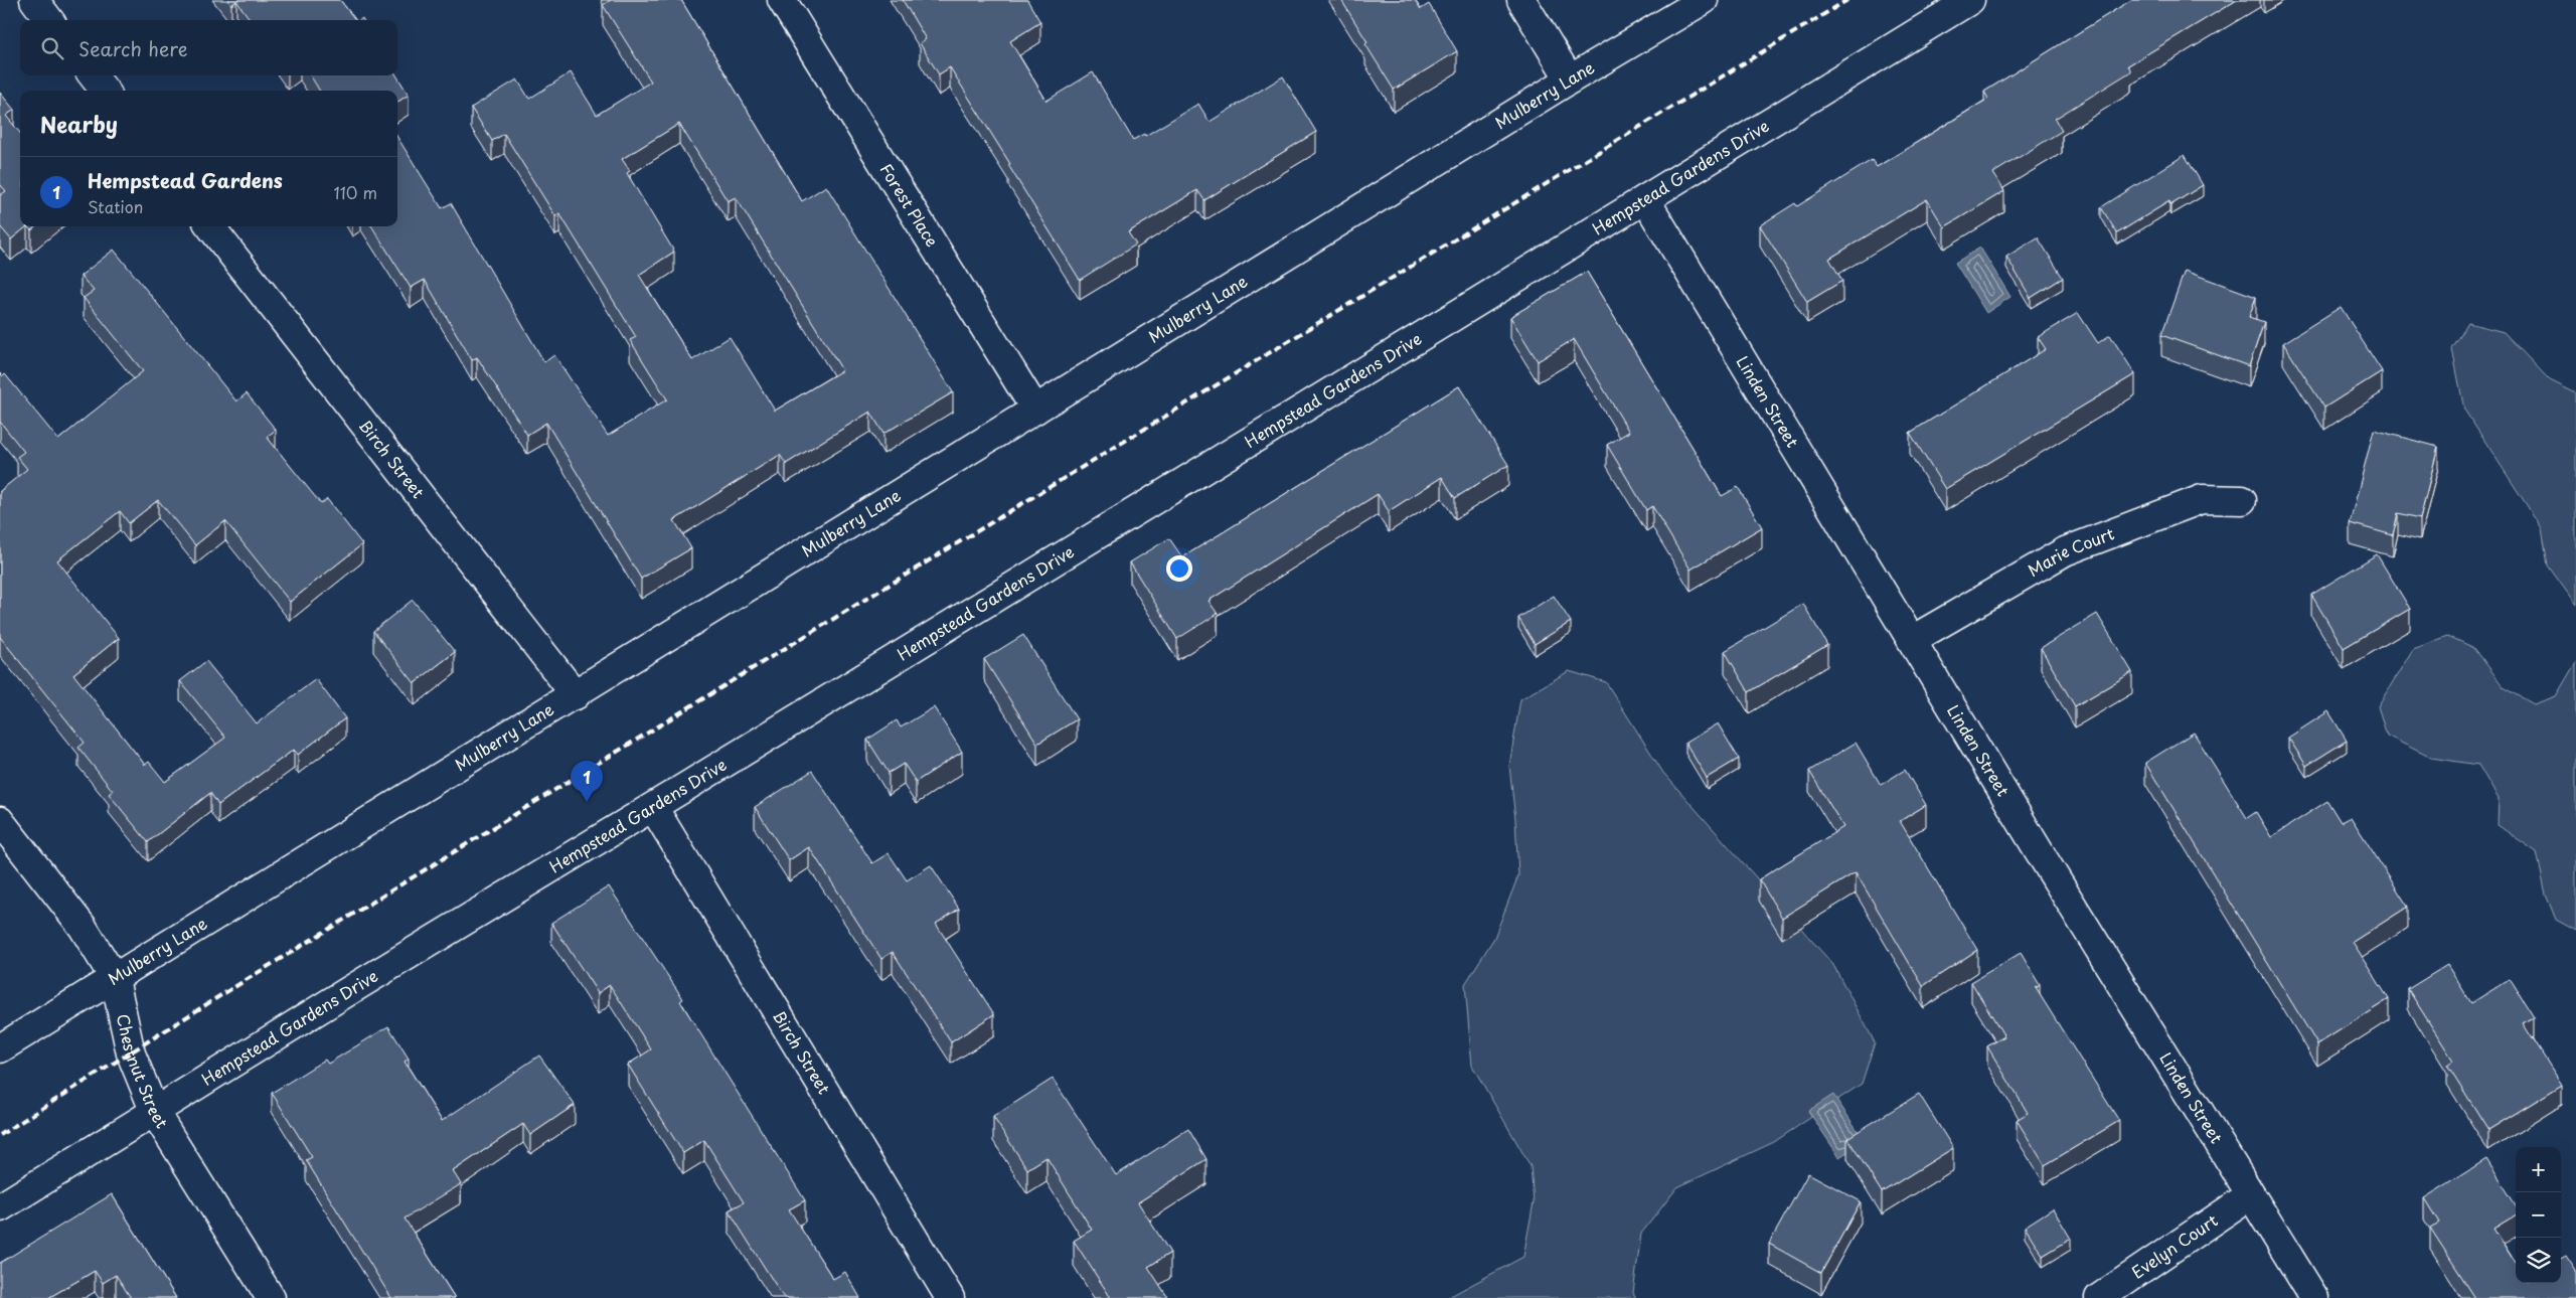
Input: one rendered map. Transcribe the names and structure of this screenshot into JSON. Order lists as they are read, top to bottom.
{
  "streets": {
    "street": [
      "Mulberry Lane",
      "Hempstead Gardens Drive",
      "Forest Place",
      "Linden Street",
      "Birch Street",
      "Marie Court",
      "Chestnut Street",
      "Evelyn Court"
    ]
  },
  "crossings": [
    ["Mulberry Lane", "Forest Place"],
    ["Mulberry Lane", "Birch Street"],
    ["Mulberry Lane", "Chestnut Street"],
    ["Hempstead Gardens Drive", "Linden Street"],
    ["Hempstead Gardens Drive", "Birch Street"],
    ["Hempstead Gardens Drive", "Chestnut Street"],
    ["Linden Street", "Marie Court"],
    ["Linden Street", "Evelyn Court"]
  ],
  "page": {
    "search": "Search here",
    "heading": "Nearby",
    "list": [
      {
        "mark": "1",
        "name": "Hempstead Gardens",
        "note": "Station",
        "value": "110 m"
      }
    ],
    "pins": "1",
    "map_buttons": ["+", "−"]
  }
}
